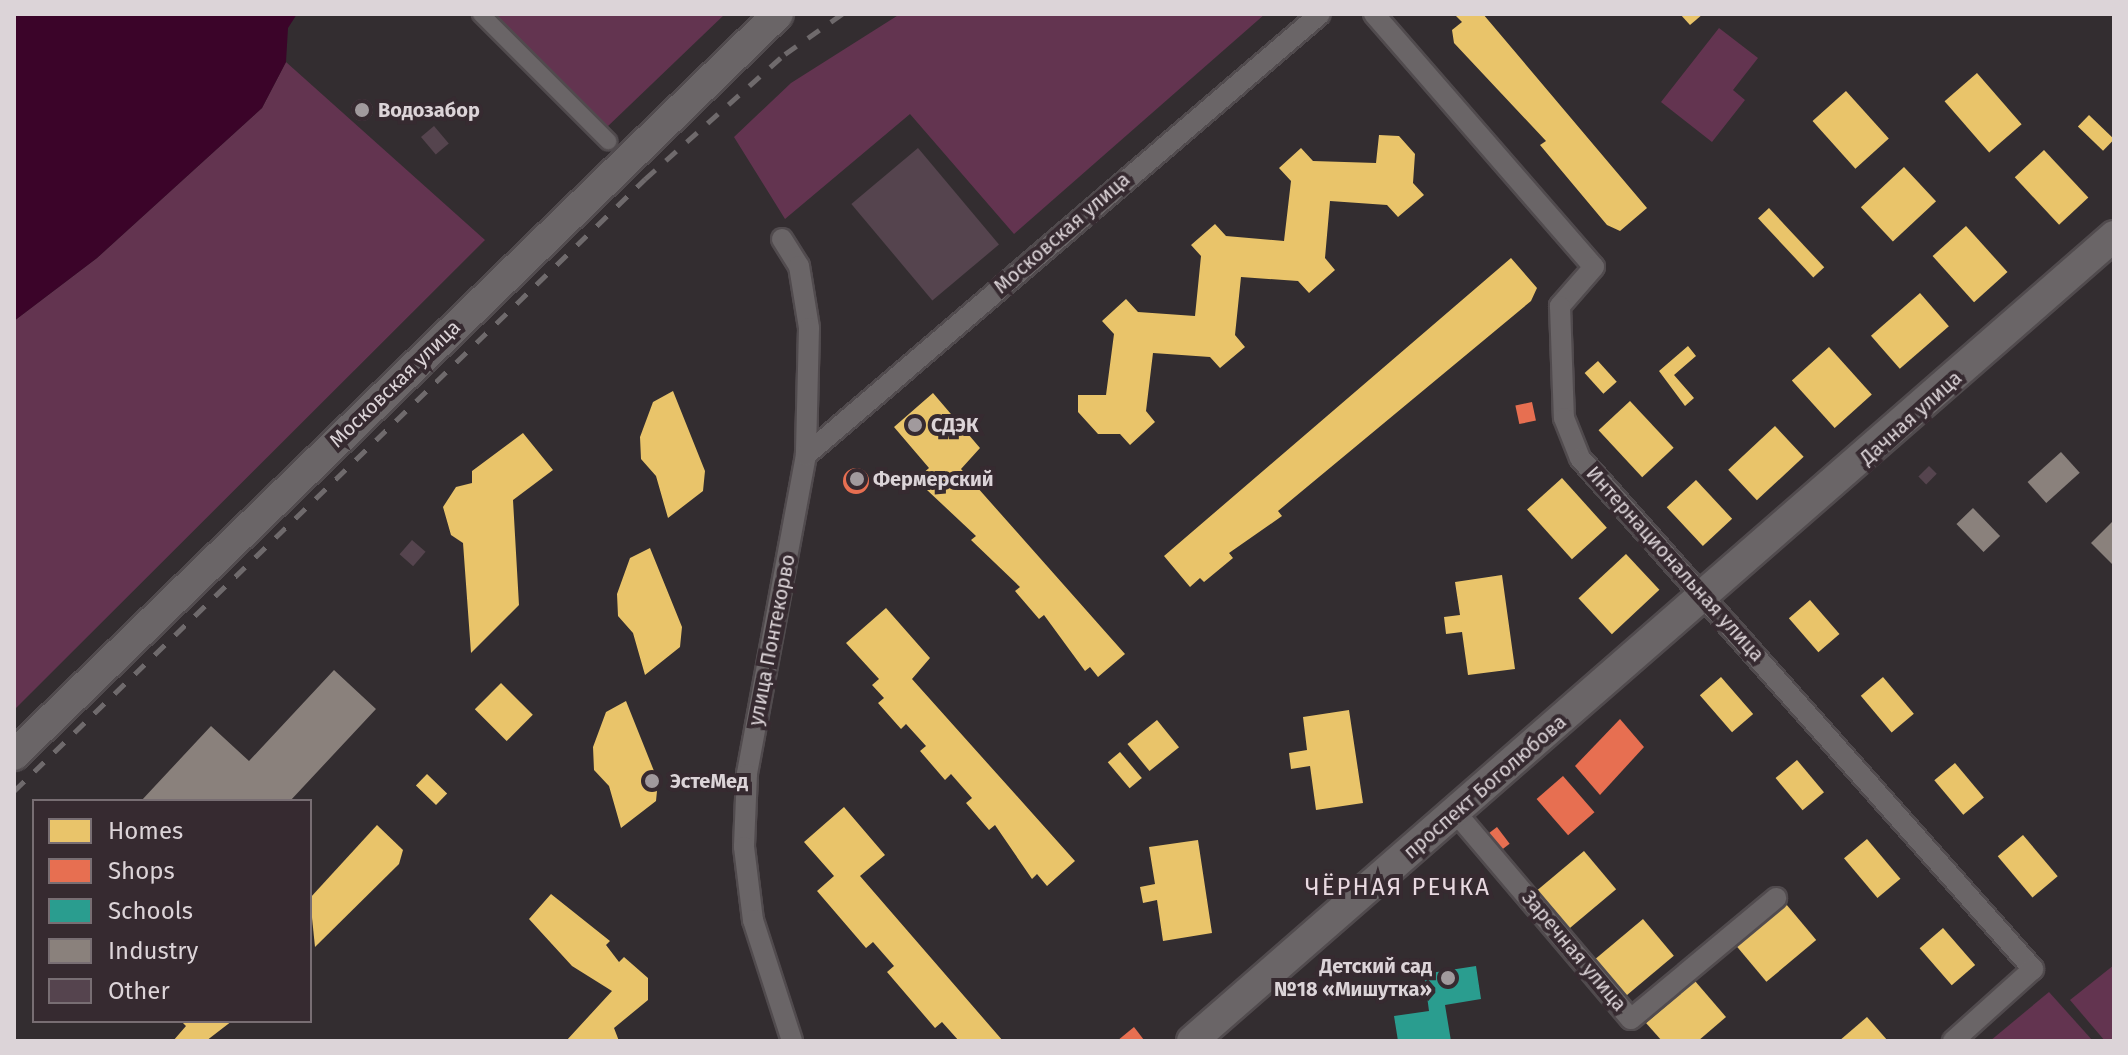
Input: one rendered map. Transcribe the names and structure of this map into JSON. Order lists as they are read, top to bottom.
{
  "streets": {
    "main road": ["Московская улица", "Дачная улица", "проспект Боголюбова"],
    "street": ["Интернациональная улица", "улица Понтекорво", "Заречная улица"]
  },
  "crossings": [
    ["Московская улица", "улица Понтекорво"],
    ["Дачная улица", "Интернациональная улица"],
    ["Дачная улица", "проспект Боголюбова"],
    ["Интернациональная улица", "проспект Боголюбова"],
    ["проспект Боголюбова", "Заречная улица"]
  ],
  "districts": ["ЧЁРНАЯ РЕЧКА"],
  "places": [
    "Водозабор",
    "СДЭК",
    "Фермерский",
    "ЭстеМед",
    "Детский сад №18 «Мишутка»"
  ],
  "legend": [
    "Homes",
    "Shops",
    "Schools",
    "Industry",
    "Other"
  ]
}
